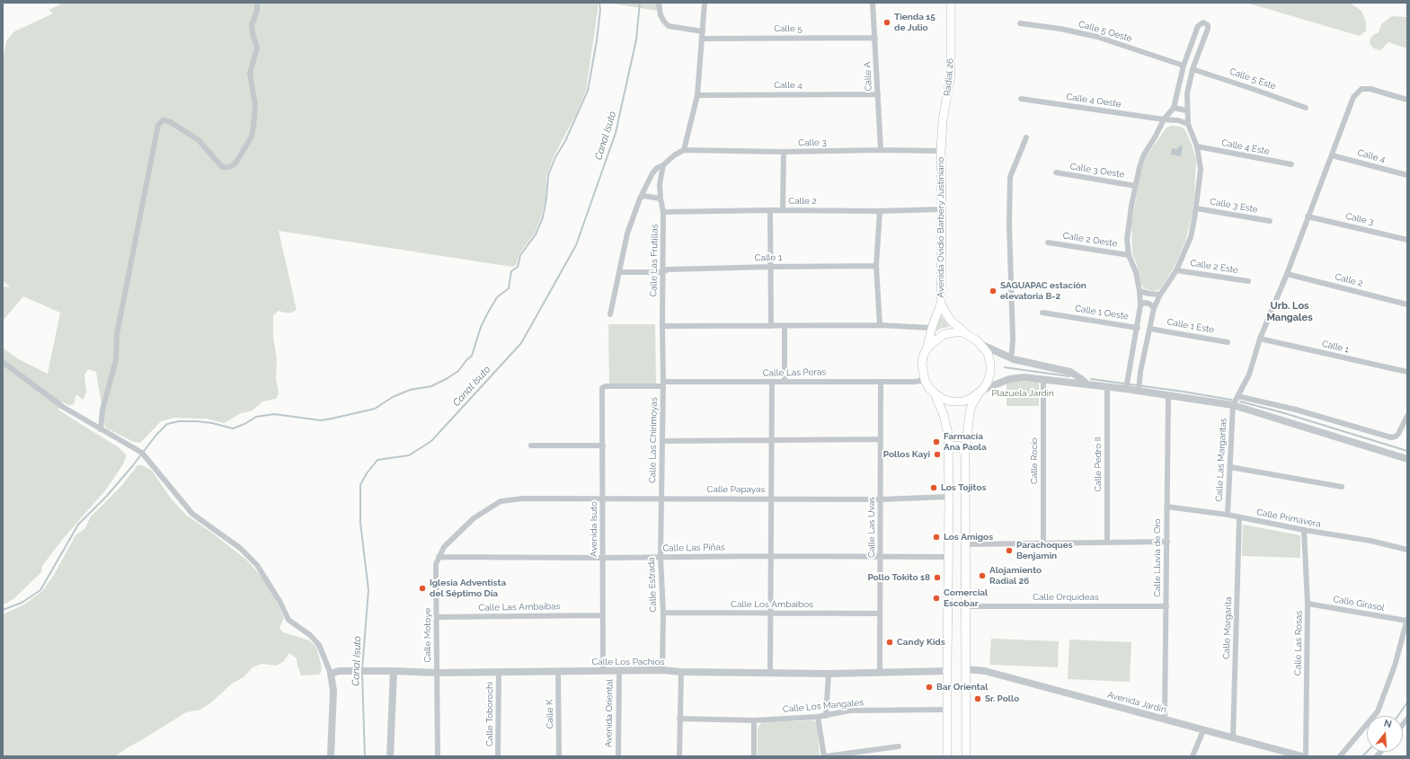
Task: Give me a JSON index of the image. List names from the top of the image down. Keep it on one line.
{"streets":{"main road":["Radial 26","Avenida Ovidio Barbery Justiniano"],"street":["Calle 5","Calle 5 Oeste","Calle A","Calle 5 Este","Calle 4","Calle 4 Oeste","Calle 3","Calle 4 Este","Calle 3 Oeste","Calle 2","Calle 3 Este","Calle 2 Oeste","Calle 1","Calle Las Frutillas","Calle 2 Este","Calle 1 Oeste","Calle 1 Este","Calle Las Peras","Calle Las Chirimoyas","Calle Las Margaritas","Calle Rocío","Calle Pedro II","Calle Papayas","Calle Primavera","Calle Las Uvas","Avenida Isuto","Calle Las Piñas","Calle Lluvia de Oro","Calle Estrada","Calle Orquídeas","Calle Girasol","Calle Los Ambaibos","Calle Las Ambaibas","Calle Margarita","Calle Motoye","Calle Las Rosas","Calle Los Pachíos","Avenida Jardín","Calle Los Mangales","Avenida Oriental","Calle Toborochi","Calle K"]},"crossings":[["Calle 5","Calle A"],["Calle A","Calle 4"],["Calle A","Calle 3"],["Radial 26","Calle 3"],["Radial 26","Avenida Ovidio Barbery Justiniano"],["Calle 3","Avenida Ovidio Barbery Justiniano"],["Calle 2","Avenida Ovidio Barbery Justiniano"],["Calle 2","Calle Las Frutillas"],["Avenida Ovidio Barbery Justiniano","Calle Las Peras"],["Calle 1","Calle Las Frutillas"],["Calle Las Frutillas","Calle Las Peras"],["Calle Las Frutillas","Calle Las Chirimoyas"],["Calle Las Peras","Calle Las Chirimoyas"],["Calle Las Peras","Calle Las Uvas"],["Calle Las Peras","Avenida Isuto"],["Calle Las Chirimoyas","Calle Papayas"],["Calle Las Chirimoyas","Calle Estrada"],["Calle Las Margaritas","Calle Primavera"],["Calle Papayas","Calle Las Uvas"],["Calle Papayas","Avenida Isuto"],["Calle Papayas","Calle Estrada"],["Calle Papayas","Calle Motoye"],["Calle Primavera","Calle Lluvia de Oro"],["Calle Primavera","Calle Margarita"],["Calle Primavera","Calle Las Rosas"],["Calle Las Uvas","Calle Las Piñas"],["Calle Las Uvas","Calle Los Ambaibos"],["Calle Las Uvas","Calle Los Pachíos"],["Avenida Isuto","Calle Las Piñas"],["Avenida Isuto","Calle Las Ambaibas"],["Avenida Isuto","Calle Los Pachíos"],["Calle Las Piñas","Calle Estrada"],["Calle Las Piñas","Calle Motoye"],["Calle Lluvia de Oro","Calle Orquídeas"],["Calle Lluvia de Oro","Avenida Jardín"],["Calle Estrada","Calle Los Ambaibos"],["Calle Estrada","Calle Los Pachíos"],["Calle Girasol","Calle Las Rosas"],["Calle Las Ambaibas","Calle Motoye"],["Calle Margarita","Avenida Jardín"],["Calle Motoye","Calle Los Pachíos"],["Calle Los Pachíos","Avenida Oriental"],["Calle Los Pachíos","Calle Toborochi"],["Calle Los Pachíos","Calle K"]],"districts":["Urb. Los Mangales"],"water":["Canal Isuto"],"parks":["Plazuela Jardin"],"places":["Tienda 15 de Julio","SAGUAPAC estación elevatoria B-2","Farmacía Ana Paola","Pollos Kayi","Los Tojitos","Los Amigos","Parachoques Benjamin","Alojamiento Radial 26","Pollo Tokito 18","Iglesia Adventista del Séptimo Día","Comercial Escobar","Candy Kids","Bar Oriental","Sr. Pollo"],"north":"top"}
